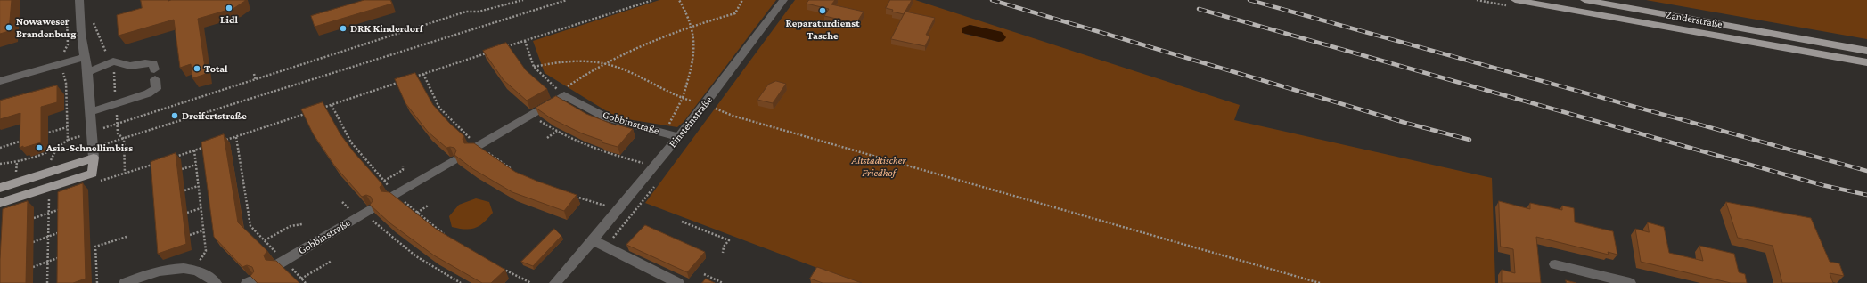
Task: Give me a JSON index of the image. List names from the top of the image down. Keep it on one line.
{"streets":{"main road":["Zanderstraße"],"street":["Einsteinstraße","Gobbinstraße"]},"crossings":[["Einsteinstraße","Gobbinstraße"]],"parks":["Altstädtischer Friedhof"],"places":["Lidl","Reparaturdienst Tasche","Nowaweser Brandenburg","DRK Kinderdorf","Total","Dreifertstraße","Asia-Schnellimbiss"]}
